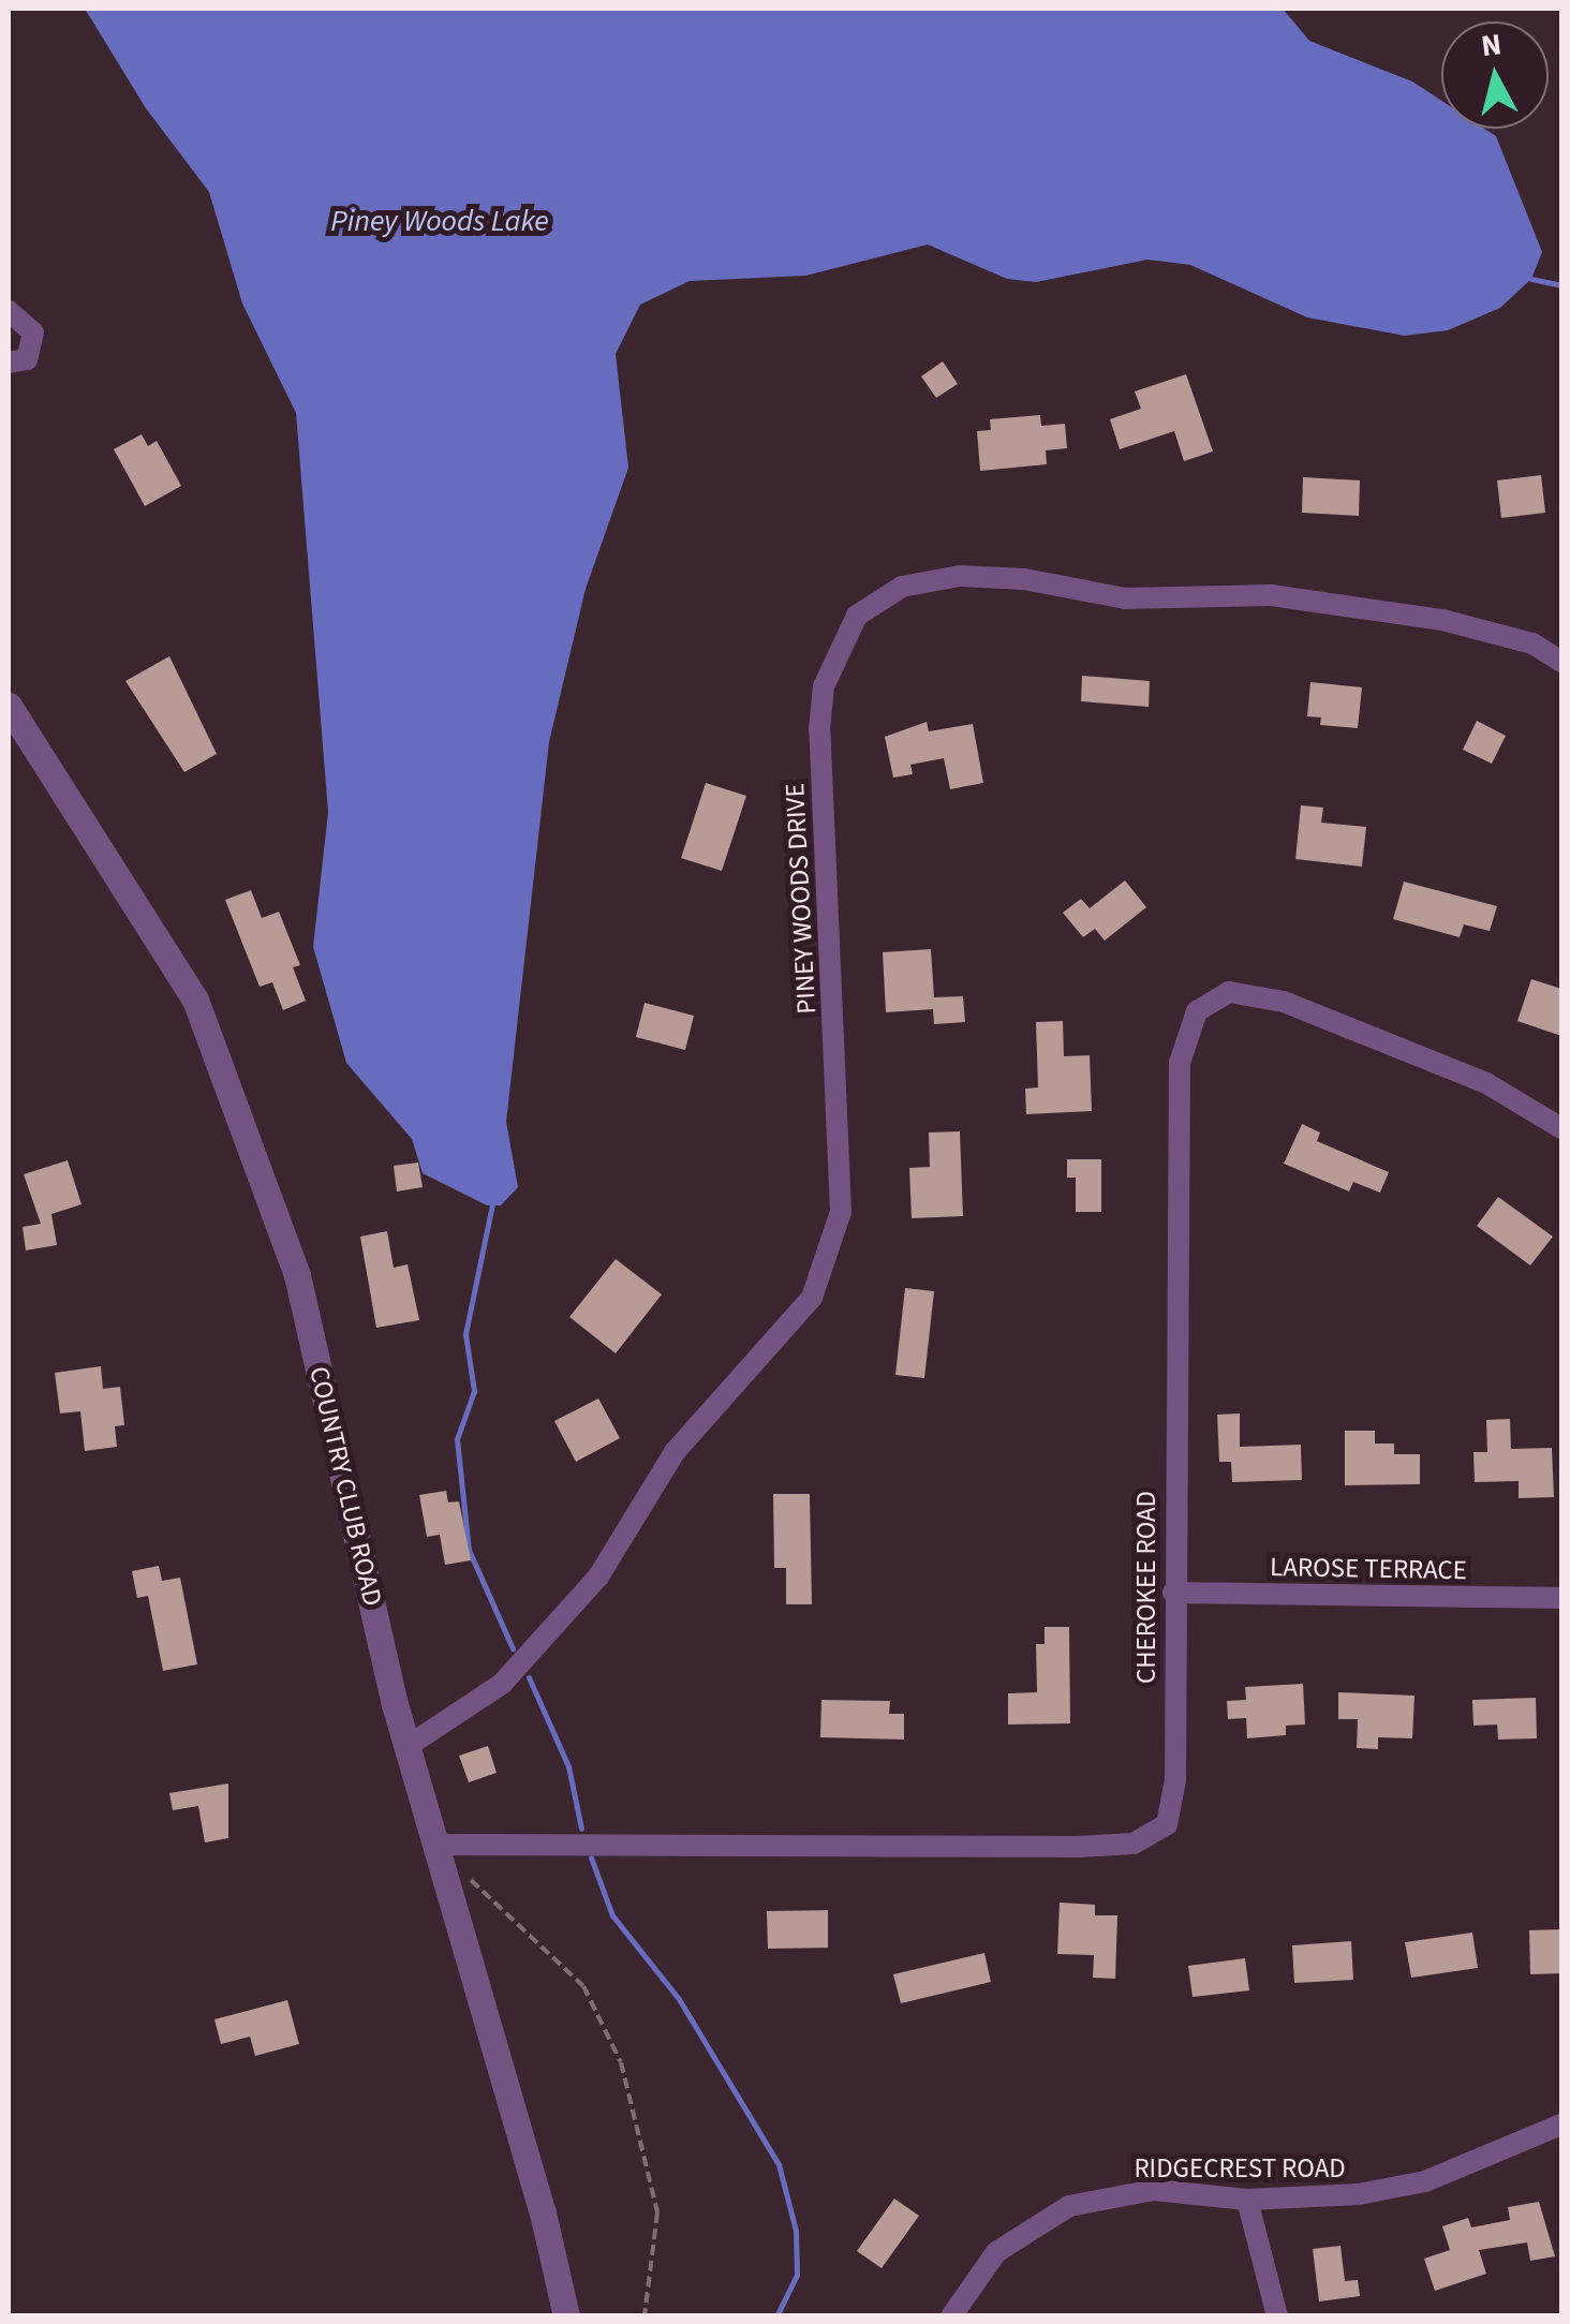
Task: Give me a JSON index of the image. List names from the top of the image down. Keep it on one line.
{"streets":{"street":["PINEY WOODS DRIVE","COUNTRY CLUB ROAD","LAROSE TERRACE","CHEROKEE ROAD","RIDGECREST ROAD"]},"crossings":[["PINEY WOODS DRIVE","COUNTRY CLUB ROAD"],["COUNTRY CLUB ROAD","CHEROKEE ROAD"],["LAROSE TERRACE","CHEROKEE ROAD"]],"water":["Piney Woods Lake"],"north":"top"}
